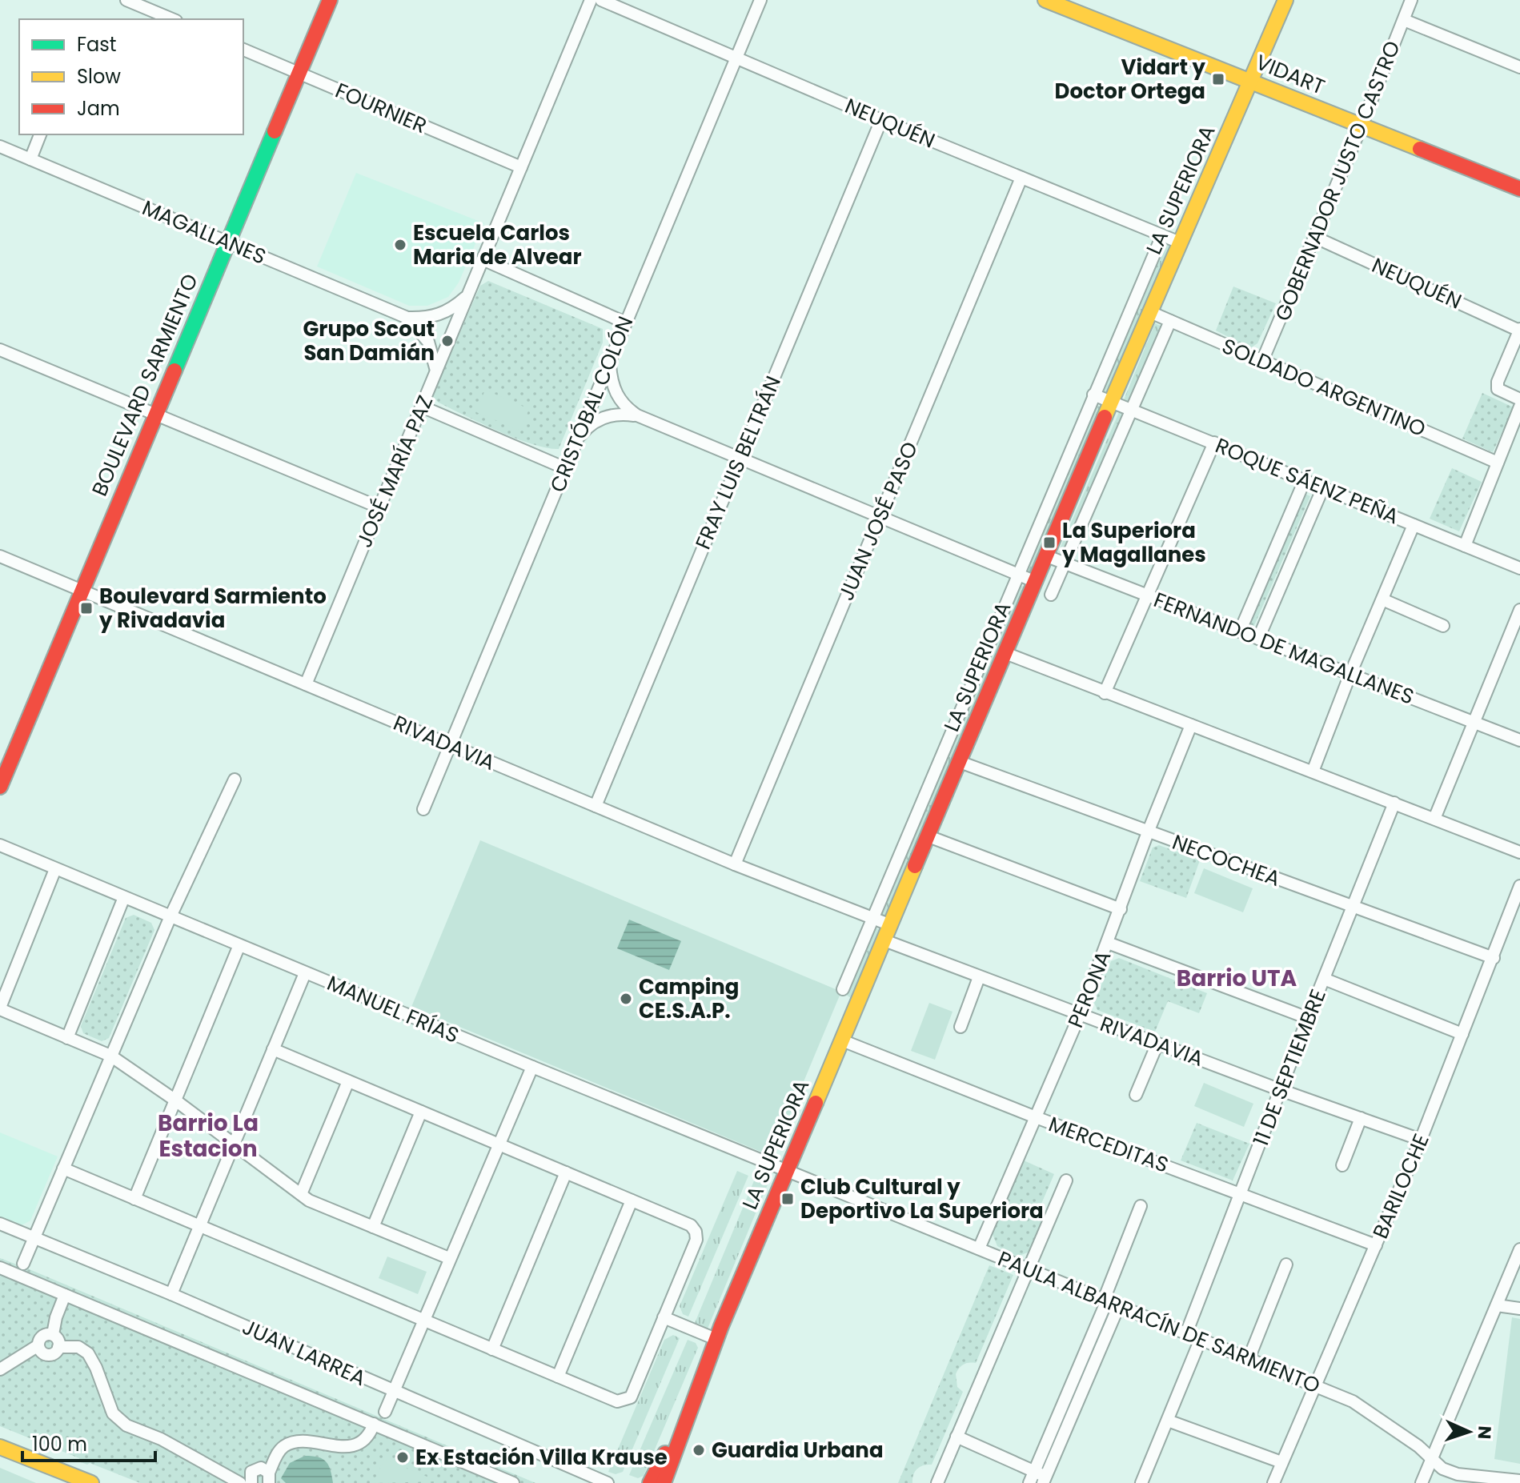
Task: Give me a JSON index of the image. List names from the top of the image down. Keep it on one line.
{"streets":{"main road":["VIDART","LA SUPERIORA","BOULEVARD SARMIENTO"],"street":["FOURNIER","NEUQUÉN","GOBERNADOR JUSTO CASTRO","MAGALLANES","SOLDADO ARGENTINO","CRISTÓBAL COLÓN","FRAY LUIS BELTRÁN","JOSÉ MARÍA PAZ","ROQUE SÁENZ PEÑA","JUAN JOSÉ PASO","FERNANDO DE MAGALLANES","RIVADAVIA","NECOCHEA","PERONA","MANUEL FRÍAS","11 DE SEPTIEMBRE","MERCEDITAS","BARILOCHE","PAULA ALBARRACÍN DE SARMIENTO","JUAN LARREA"]},"crossings":[["VIDART","GOBERNADOR JUSTO CASTRO"],["VIDART","LA SUPERIORA"],["FOURNIER","BOULEVARD SARMIENTO"],["FOURNIER","JOSÉ MARÍA PAZ"],["NEUQUÉN","GOBERNADOR JUSTO CASTRO"],["NEUQUÉN","LA SUPERIORA"],["NEUQUÉN","CRISTÓBAL COLÓN"],["NEUQUÉN","FRAY LUIS BELTRÁN"],["NEUQUÉN","JUAN JOSÉ PASO"],["GOBERNADOR JUSTO CASTRO","SOLDADO ARGENTINO"],["LA SUPERIORA","SOLDADO ARGENTINO"],["LA SUPERIORA","ROQUE SÁENZ PEÑA"],["LA SUPERIORA","FERNANDO DE MAGALLANES"],["LA SUPERIORA","RIVADAVIA"],["LA SUPERIORA","NECOCHEA"],["LA SUPERIORA","MANUEL FRÍAS"],["LA SUPERIORA","MERCEDITAS"],["LA SUPERIORA","PAULA ALBARRACÍN DE SARMIENTO"],["MAGALLANES","BOULEVARD SARMIENTO"],["BOULEVARD SARMIENTO","RIVADAVIA"],["CRISTÓBAL COLÓN","RIVADAVIA"],["FRAY LUIS BELTRÁN","RIVADAVIA"],["JOSÉ MARÍA PAZ","RIVADAVIA"],["JUAN JOSÉ PASO","RIVADAVIA"],["RIVADAVIA","PERONA"],["RIVADAVIA","11 DE SEPTIEMBRE"],["RIVADAVIA","BARILOCHE"],["NECOCHEA","PERONA"],["NECOCHEA","11 DE SEPTIEMBRE"],["NECOCHEA","BARILOCHE"],["PERONA","MERCEDITAS"],["PERONA","PAULA ALBARRACÍN DE SARMIENTO"],["MANUEL FRÍAS","PAULA ALBARRACÍN DE SARMIENTO"],["11 DE SEPTIEMBRE","MERCEDITAS"],["11 DE SEPTIEMBRE","PAULA ALBARRACÍN DE SARMIENTO"],["MERCEDITAS","BARILOCHE"],["BARILOCHE","PAULA ALBARRACÍN DE SARMIENTO"]],"districts":["Barrio UTA","Barrio La Estacion"],"places":{"transit":["Vidart y Doctor Ortega","La Superiora y Magallanes","Boulevard Sarmiento y Rivadavia","Club Cultural y Deportivo La Superiora"],"other":["Escuela Carlos Maria de Alvear","Grupo Scout San Damián","Camping CE.S.A.P.","Guardia Urbana","Ex Estación Villa Krause"]},"legend":["Fast","Slow","Jam"],"scale_bar":"100 m","north":"right"}
